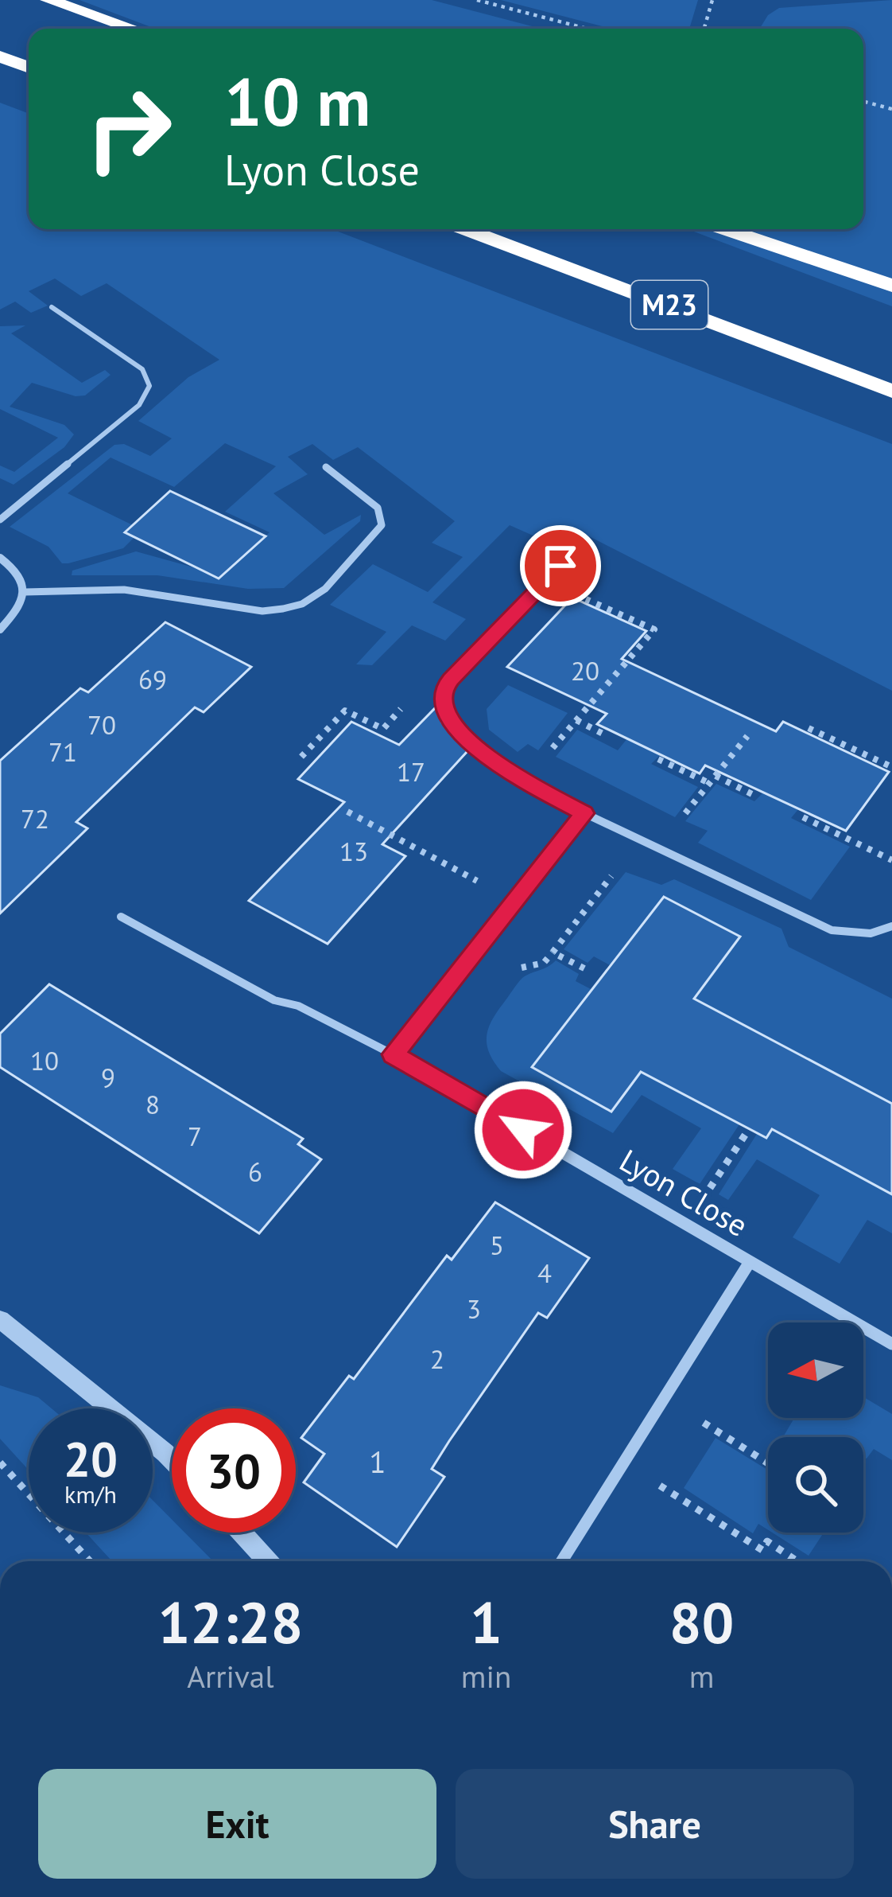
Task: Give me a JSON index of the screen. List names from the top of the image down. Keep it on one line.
{"streets":{"highway":["M23"],"street":["Lyon Close"]},"house_numbers":["20","69","70","71","17","72","13","10","9","8","7","6","5","4","3","2","1"],"north":"left","page":{"turn":["10 m","Lyon Close"],"speed":"20 km/h","limit":"30","eta":["12:28","Arrival","1","min","80","m"],"buttons":["Exit","Share"]}}
